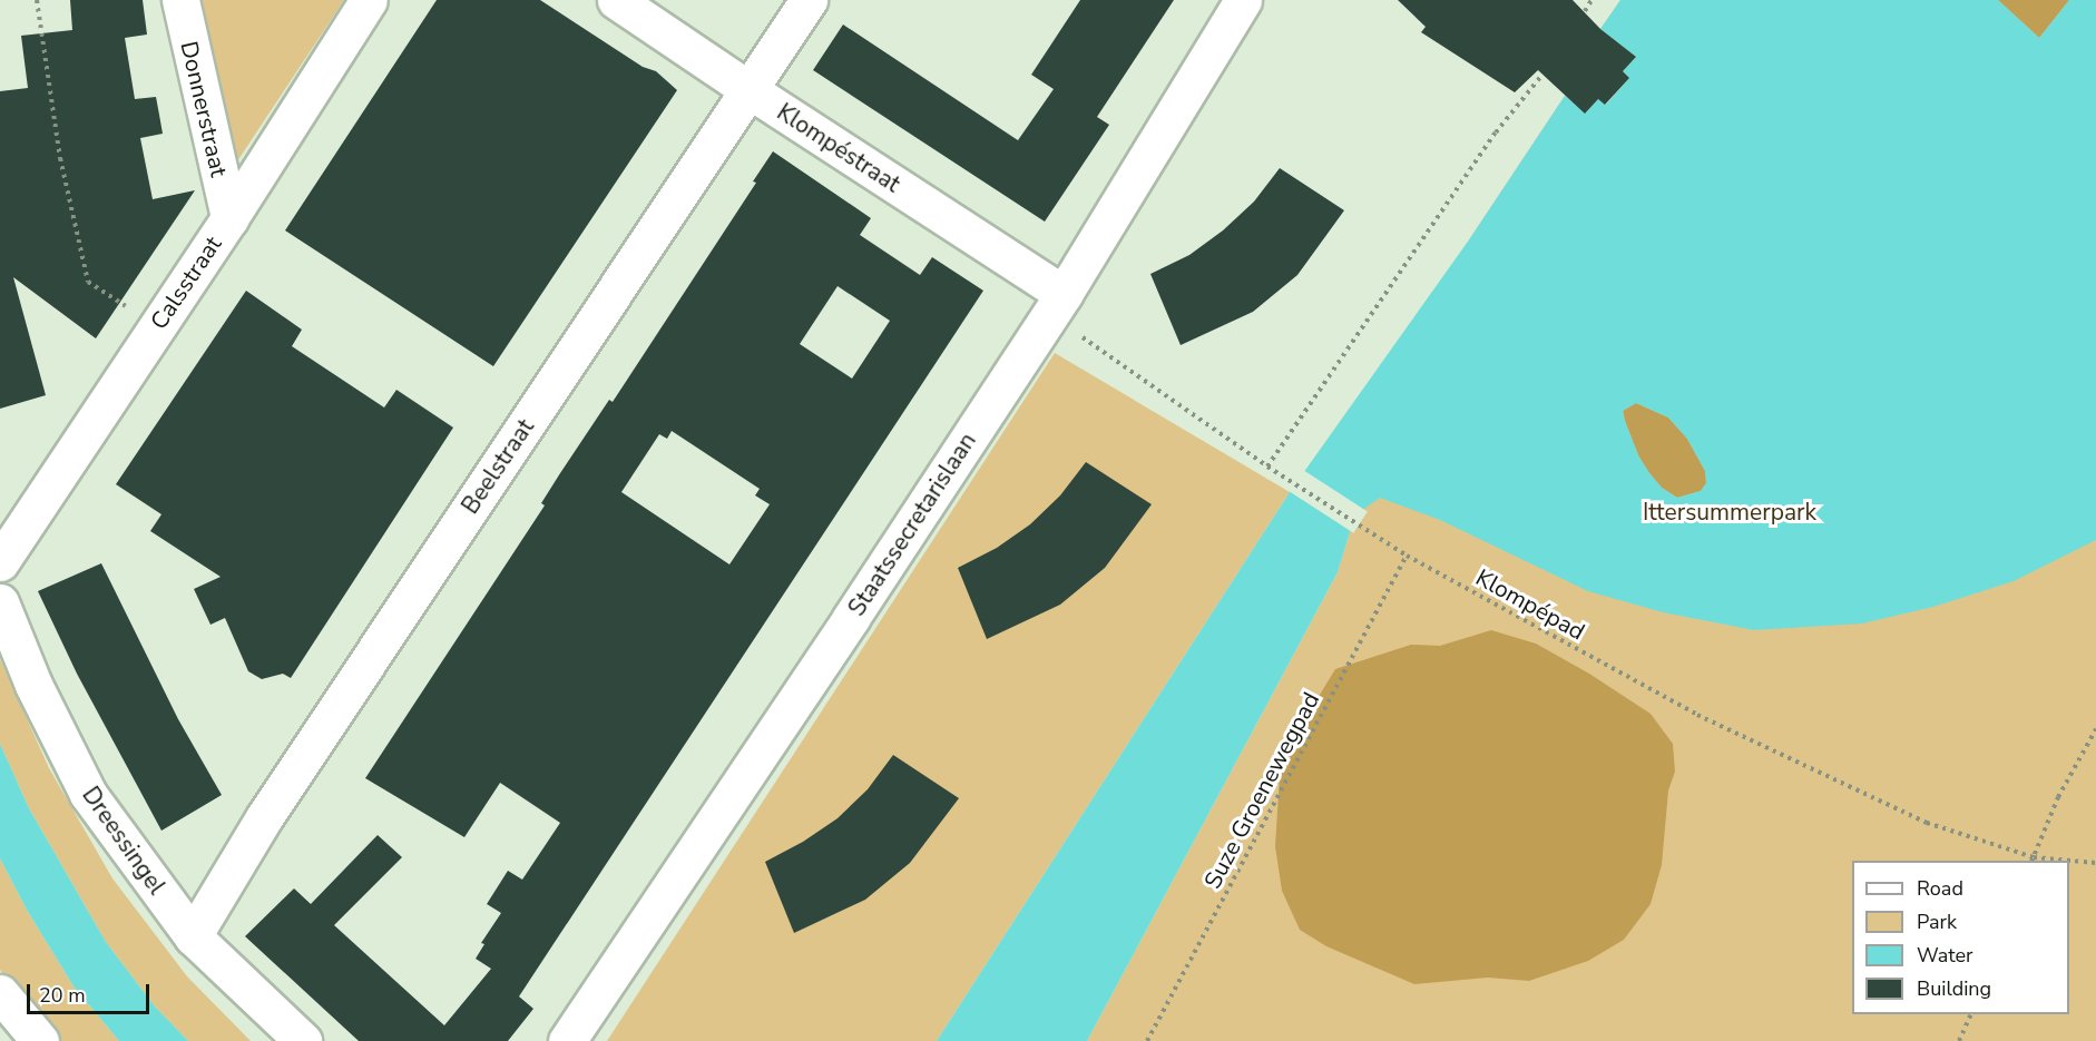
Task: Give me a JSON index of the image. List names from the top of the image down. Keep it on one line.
{"streets":{"street":["Donnerstraat","Klompéstraat","Calsstraat","Beelstraat","Staatssecretarislaan","Dreessingel"],"path":["Klompépad","Suze Groenewegpad"]},"crossings":[["Donnerstraat","Calsstraat"],["Klompéstraat","Beelstraat"],["Klompéstraat","Staatssecretarislaan"],["Klompéstraat","Klompépad"],["Beelstraat","Dreessingel"],["Staatssecretarislaan","Klompépad"],["Klompépad","Suze Groenewegpad"]],"parks":["Ittersummerpark"],"legend":["Road","Park","Water","Building"],"scale_bar":"20 m"}
